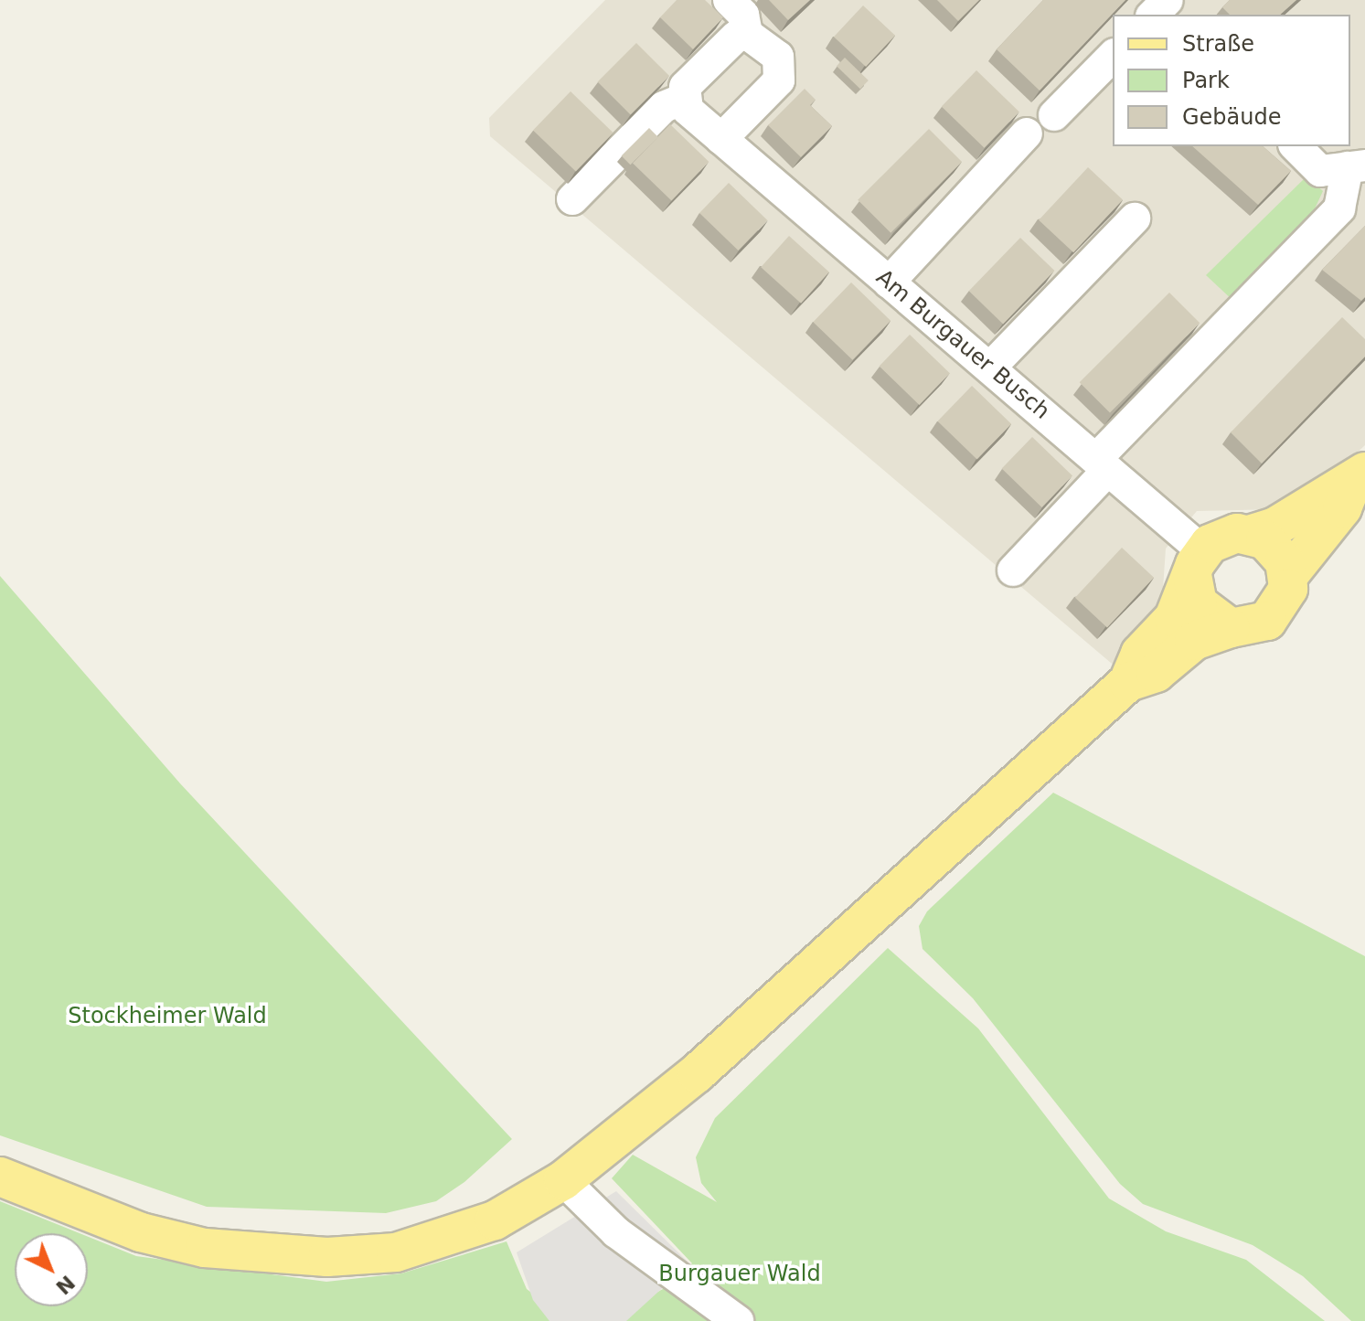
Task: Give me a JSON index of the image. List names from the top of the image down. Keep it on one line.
{"streets":{"street":["Am Burgauer Busch"]},"parks":["Stockheimer Wald","Burgauer Wald"],"legend":["Straße","Park","Gebäude"],"north":"bottom right"}
